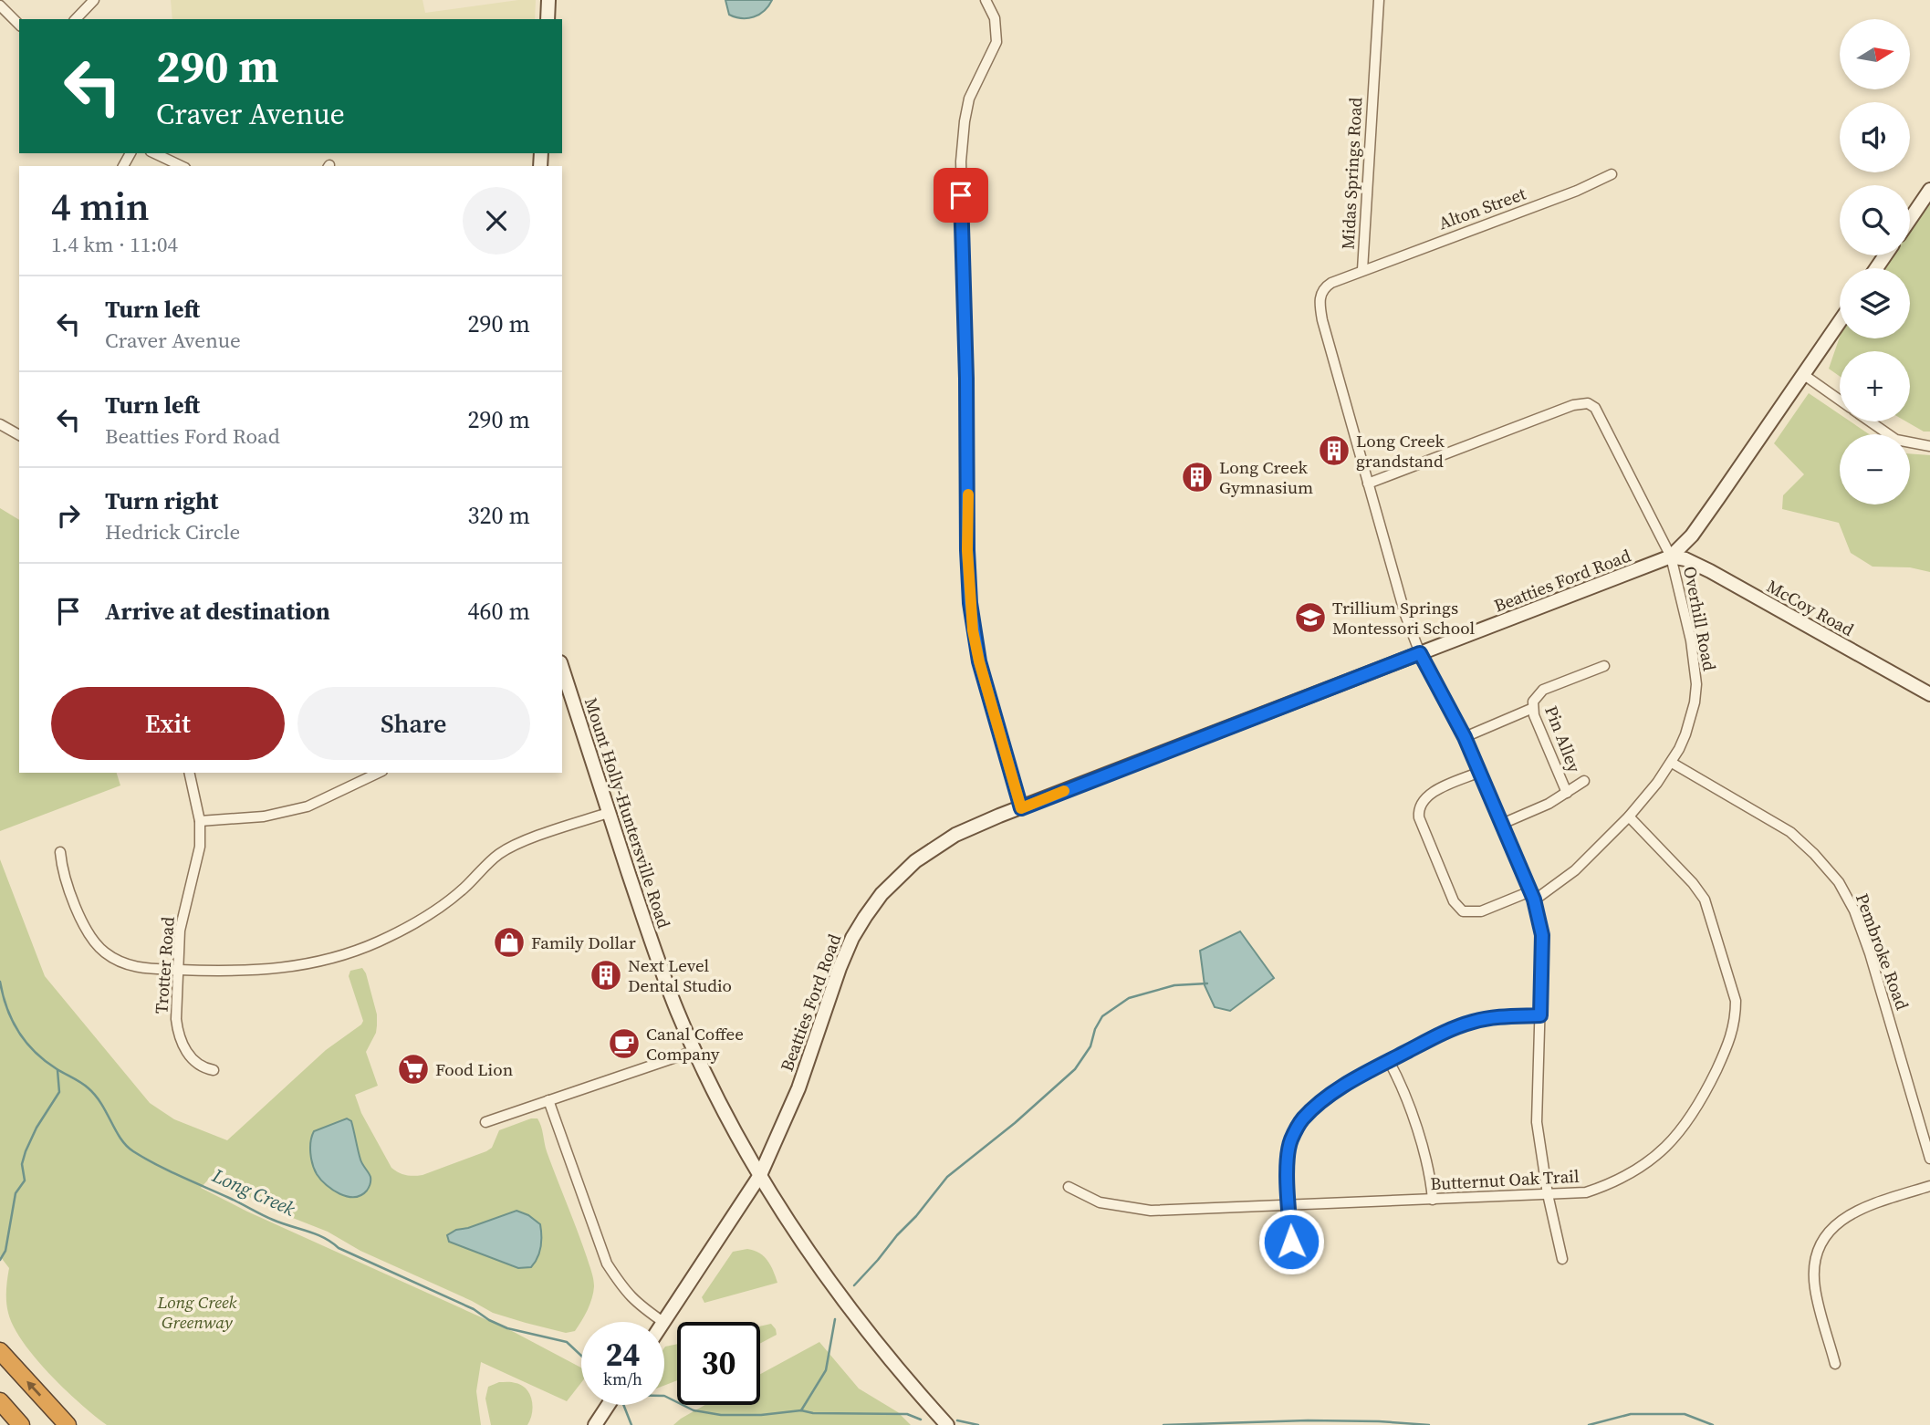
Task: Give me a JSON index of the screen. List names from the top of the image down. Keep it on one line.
{"streets":{"main road":["Beatties Ford Road","McCoy Road","Mount Holly-Huntersville Road"],"street":["Midas Springs Road","Alton Street","Overhill Road","Pin Alley","Pembroke Road","Trotter Road","Butternut Oak Trail"]},"crossings":[["Midas Springs Road","Alton Street"],["Midas Springs Road","Beatties Ford Road"],["Midas Springs Road","Overhill Road"],["Midas Springs Road","Butternut Oak Trail"],["Beatties Ford Road","McCoy Road"],["Beatties Ford Road","Overhill Road"],["Beatties Ford Road","Mount Holly-Huntersville Road"],["McCoy Road","Overhill Road"],["Overhill Road","Pembroke Road"],["Overhill Road","Butternut Oak Trail"]],"water":["Long Creek"],"parks":["Long Creek Greenway"],"places":{"building":["Long Creek grandstand","Long Creek Gymnasium","Next Level Dental Studio"],"school or university":["Trillium Springs Montessori School"],"shop":["Family Dollar"],"cafe":["Canal Coffee Company"],"supermarket":["Food Lion"]},"north":"right","page":{"map_buttons":["+","−"],"turn":["290 m","Craver Avenue"],"heading":["4 min","1.4 km · 11:04"],"list":[{"name":"Turn left","note":"Craver Avenue","value":"290 m"},{"name":"Turn left","note":"Beatties Ford Road","value":"290 m"},{"name":"Turn right","note":"Hedrick Circle","value":"320 m"},{"name":"Arrive at destination","value":"460 m"}],"buttons":["Exit","Share"],"speed":"24 km/h","limit":"30"}}
